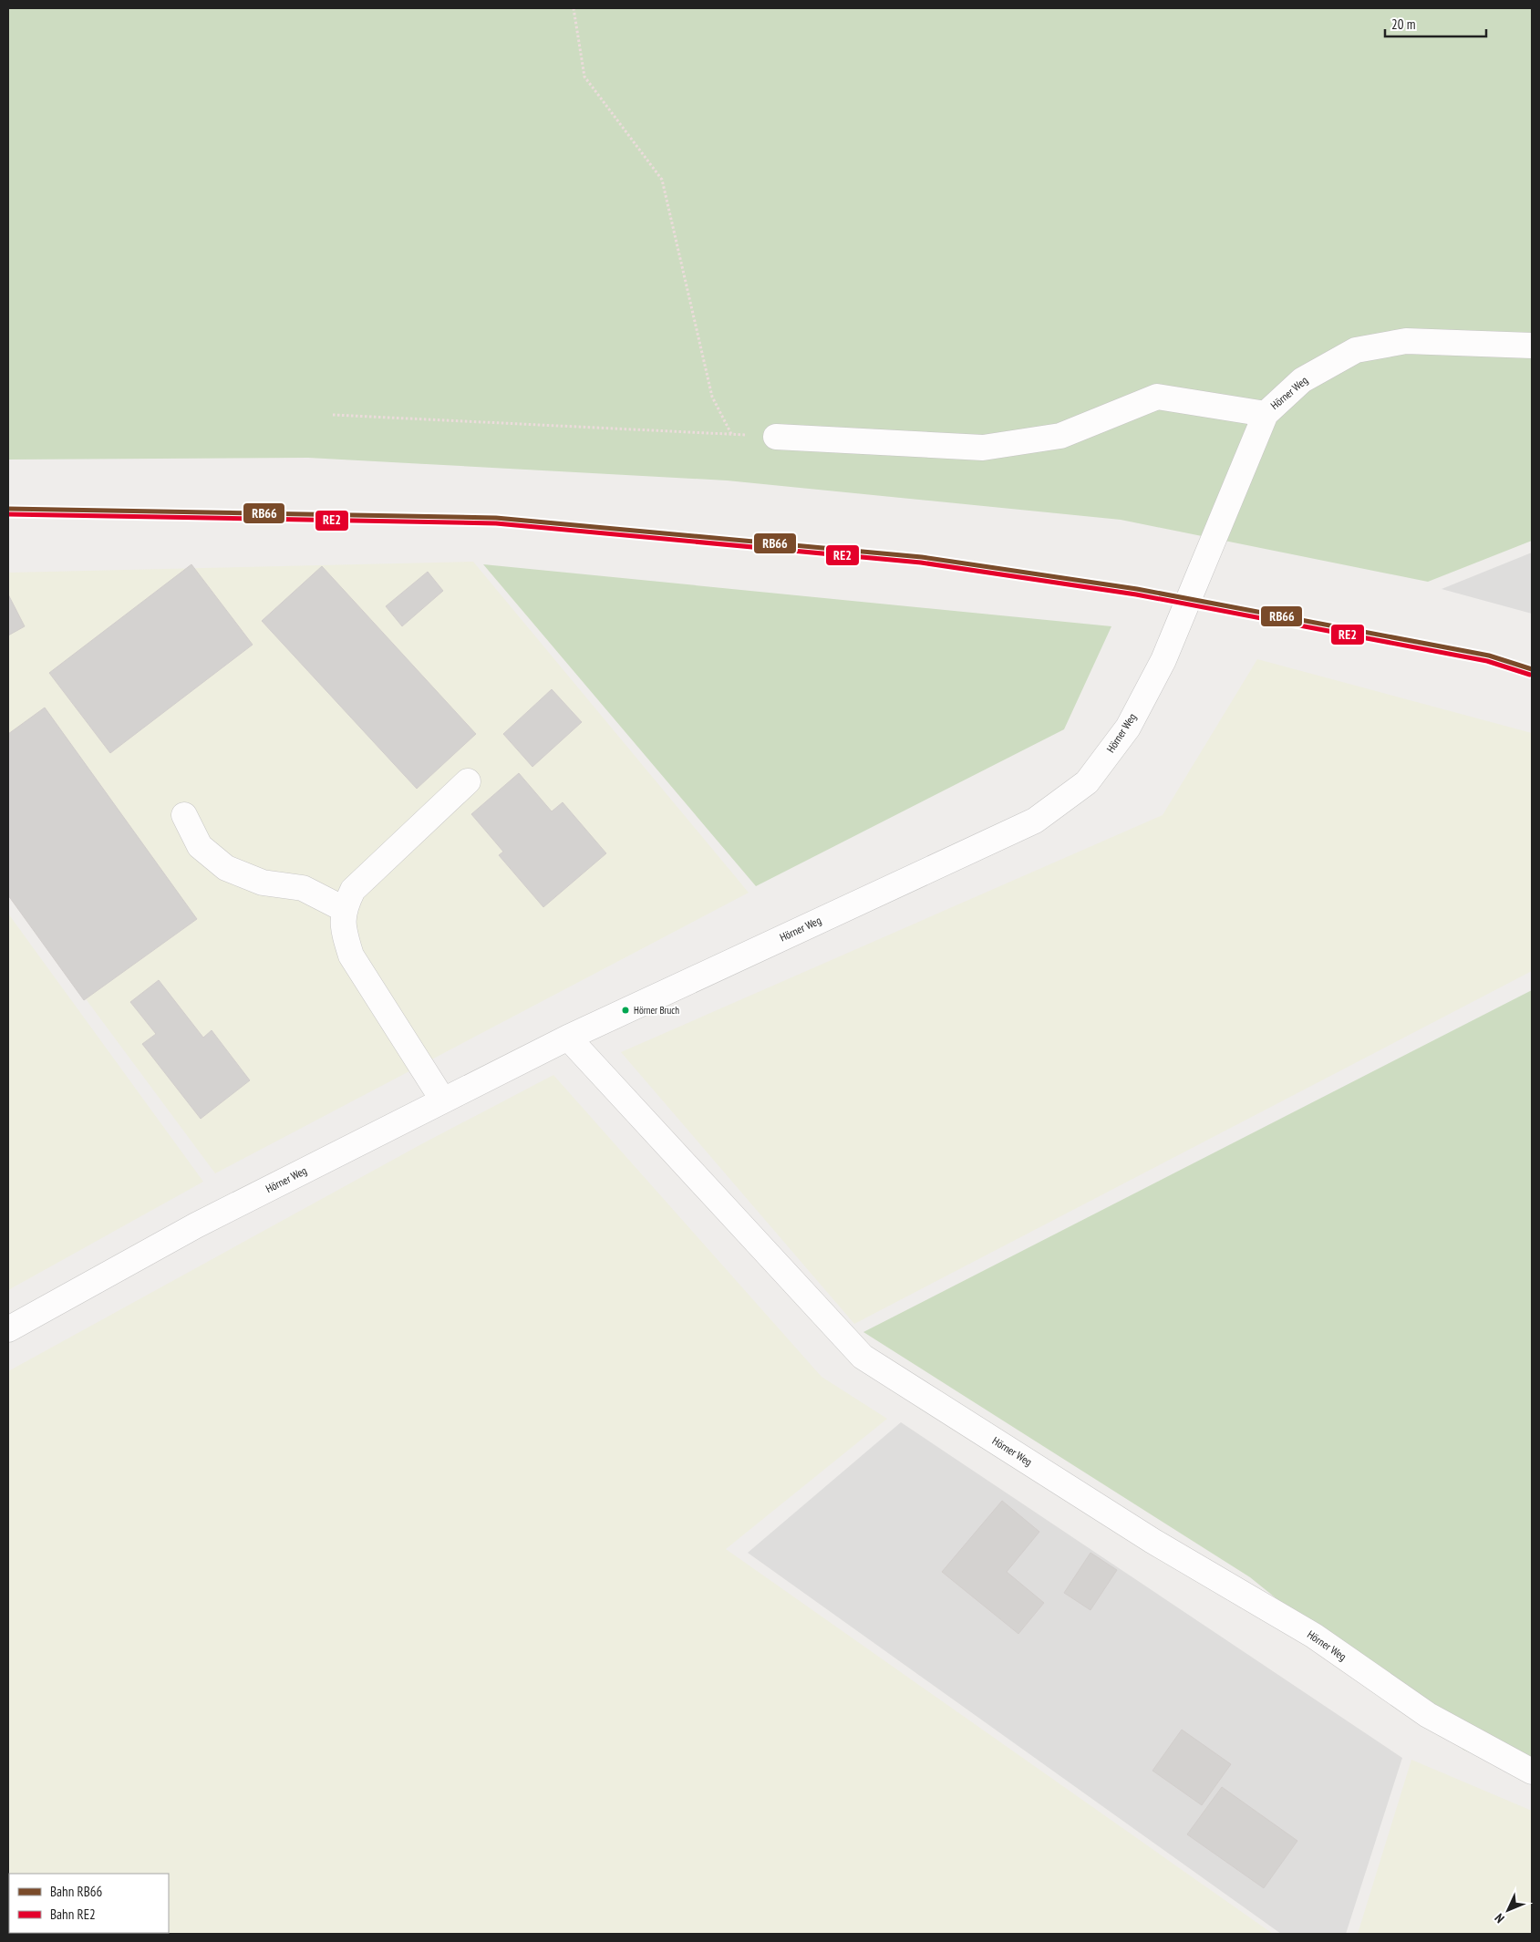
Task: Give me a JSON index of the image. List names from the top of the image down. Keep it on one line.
{"streets":{"street":["Hörner Weg"]},"places":["Hörner Bruch"],"lines":["rail line RB66","rail line RE2"],"legend":["Bahn RB66","Bahn RE2"],"scale_bar":"20 m","north":"bottom left"}
